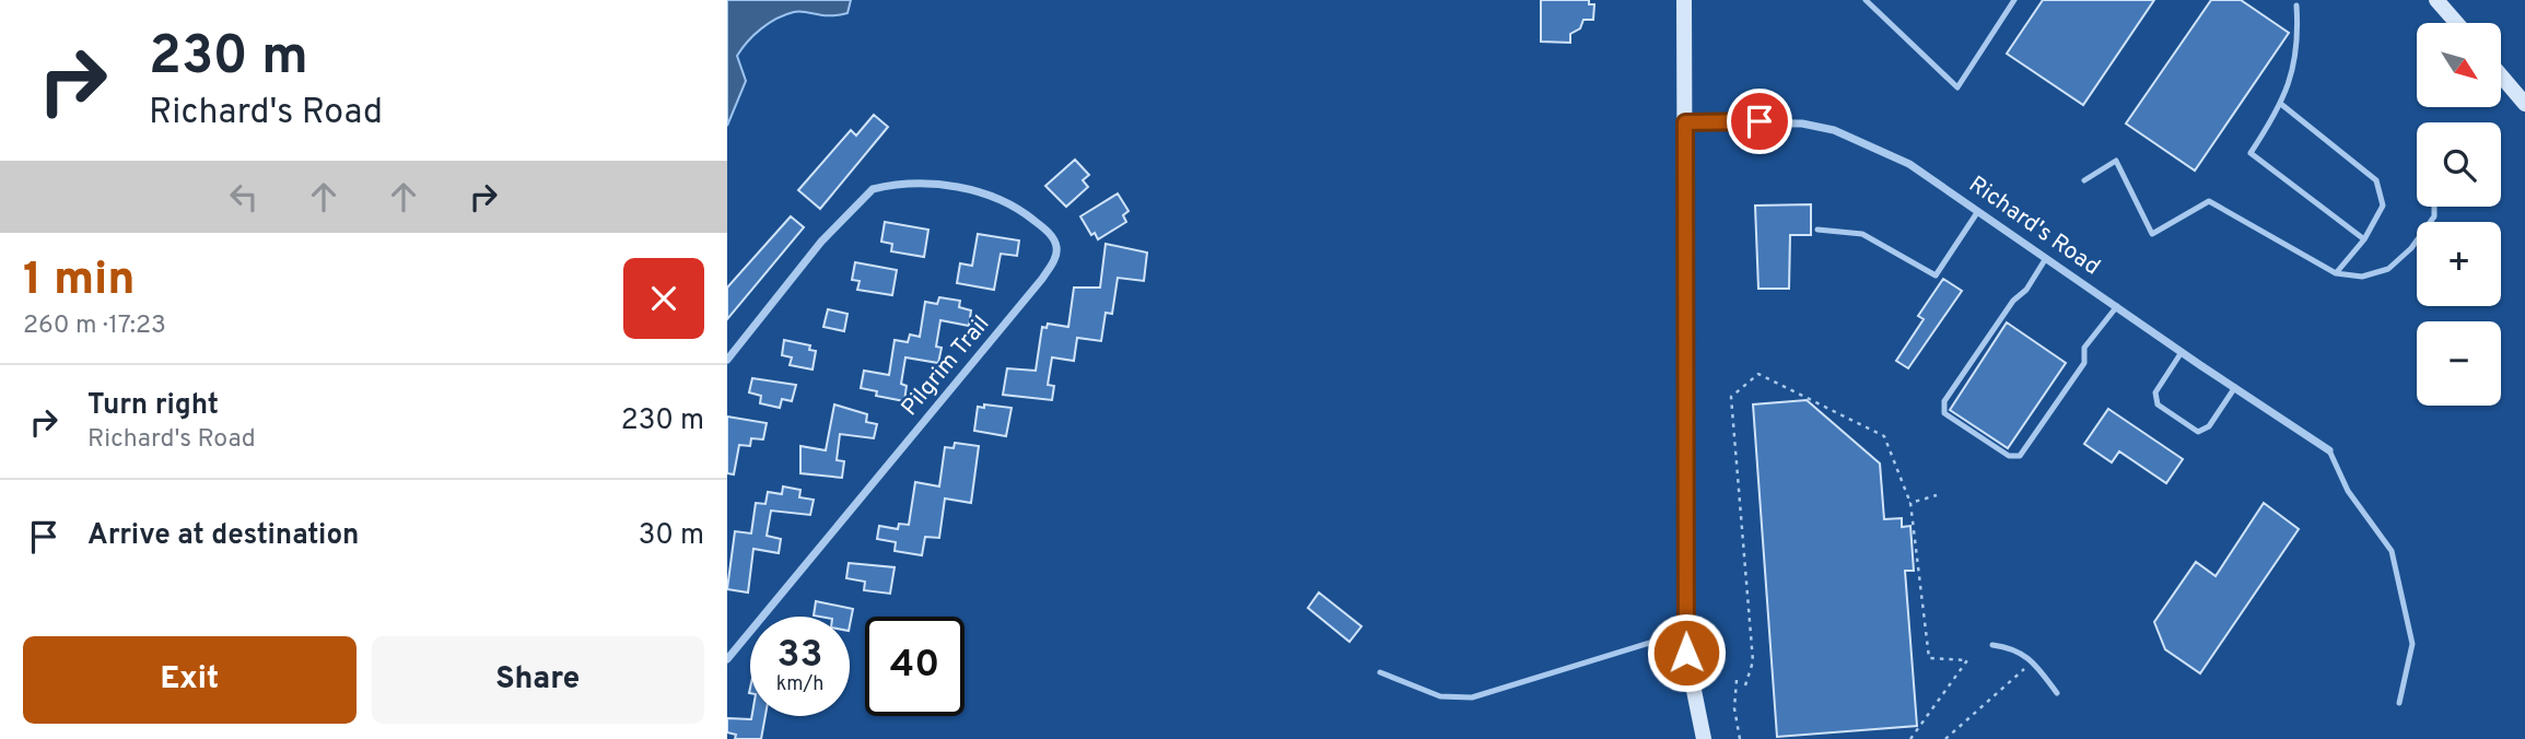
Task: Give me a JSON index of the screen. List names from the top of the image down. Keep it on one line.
{"streets":{"street":["Richard's Road","Pilgrim Trail"]},"north":"bottom right","page":{"turn":["230 m","Richard's Road"],"map_buttons":["+","−"],"heading":["1 min","260 m · 17:23"],"list":[{"name":"Turn right","note":"Richard's Road","value":"230 m"},{"name":"Arrive at destination","value":"30 m"}],"speed":"33 km/h","limit":"40","buttons":["Exit","Share"]}}
